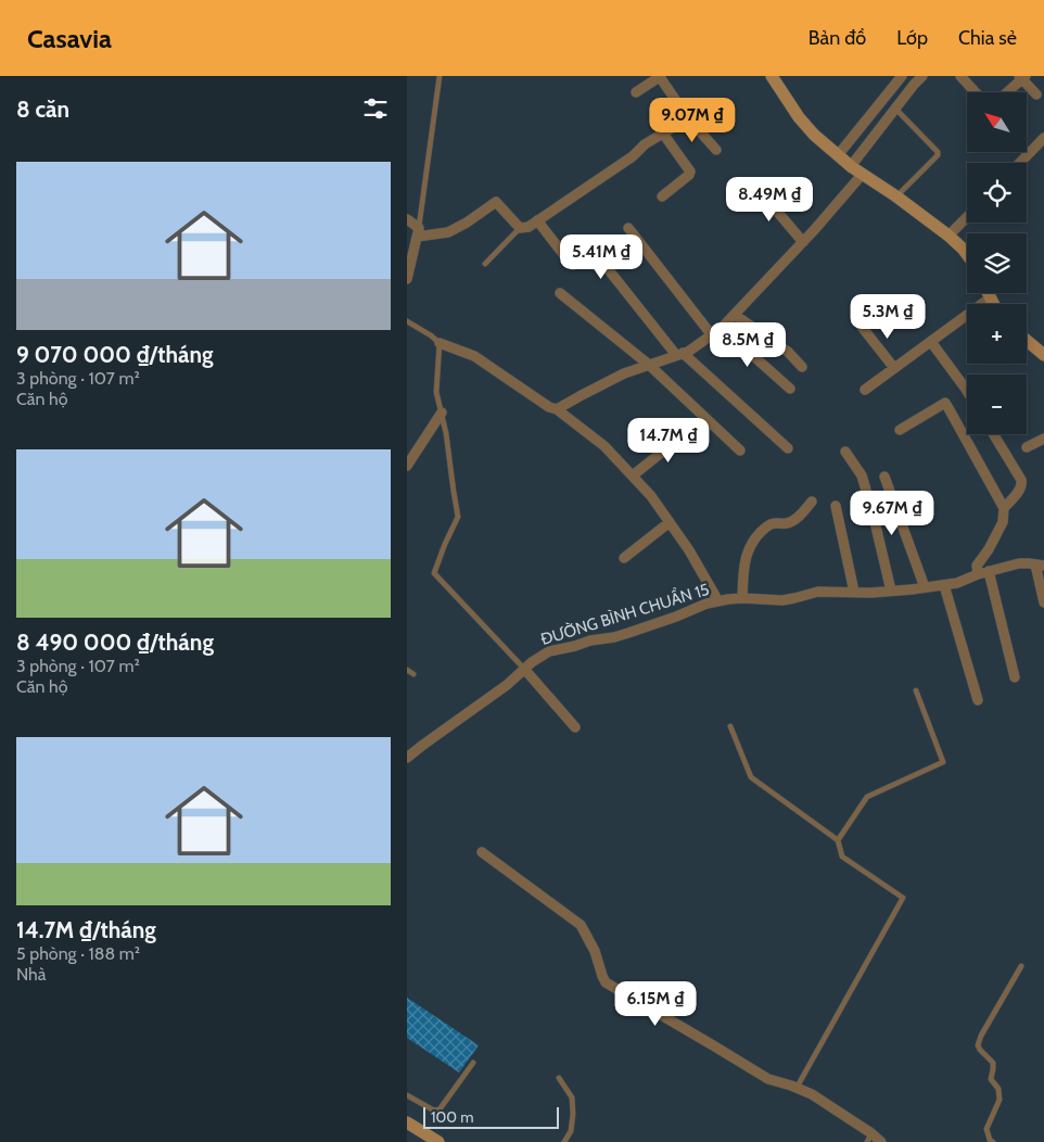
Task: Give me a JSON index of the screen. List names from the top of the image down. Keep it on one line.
{"streets":{"street":["ĐƯỜNG BÌNH CHUẨN 15"]},"scale_bar":"100 m","north":"top left","page":{"header":"Casavia","nav":["Bản đồ","Lớp","Chia sẻ"],"heading":"8 căn","map_buttons":["+","−"],"price":["9.07M ₫","8.49M ₫","5.41M ₫","5.3M ₫","8.5M ₫","14.7M ₫","9.67M ₫","6.15M ₫"],"list":[{"name":"9 070 000 ₫/tháng","note":"3 phòng · 107 m² · Căn hộ"},{"name":"8 490 000 ₫/tháng","note":"3 phòng · 107 m² · Căn hộ"},{"name":"14.7M ₫/tháng","note":"5 phòng · 188 m² · Nhà"}],"scale":"100 m"}}
